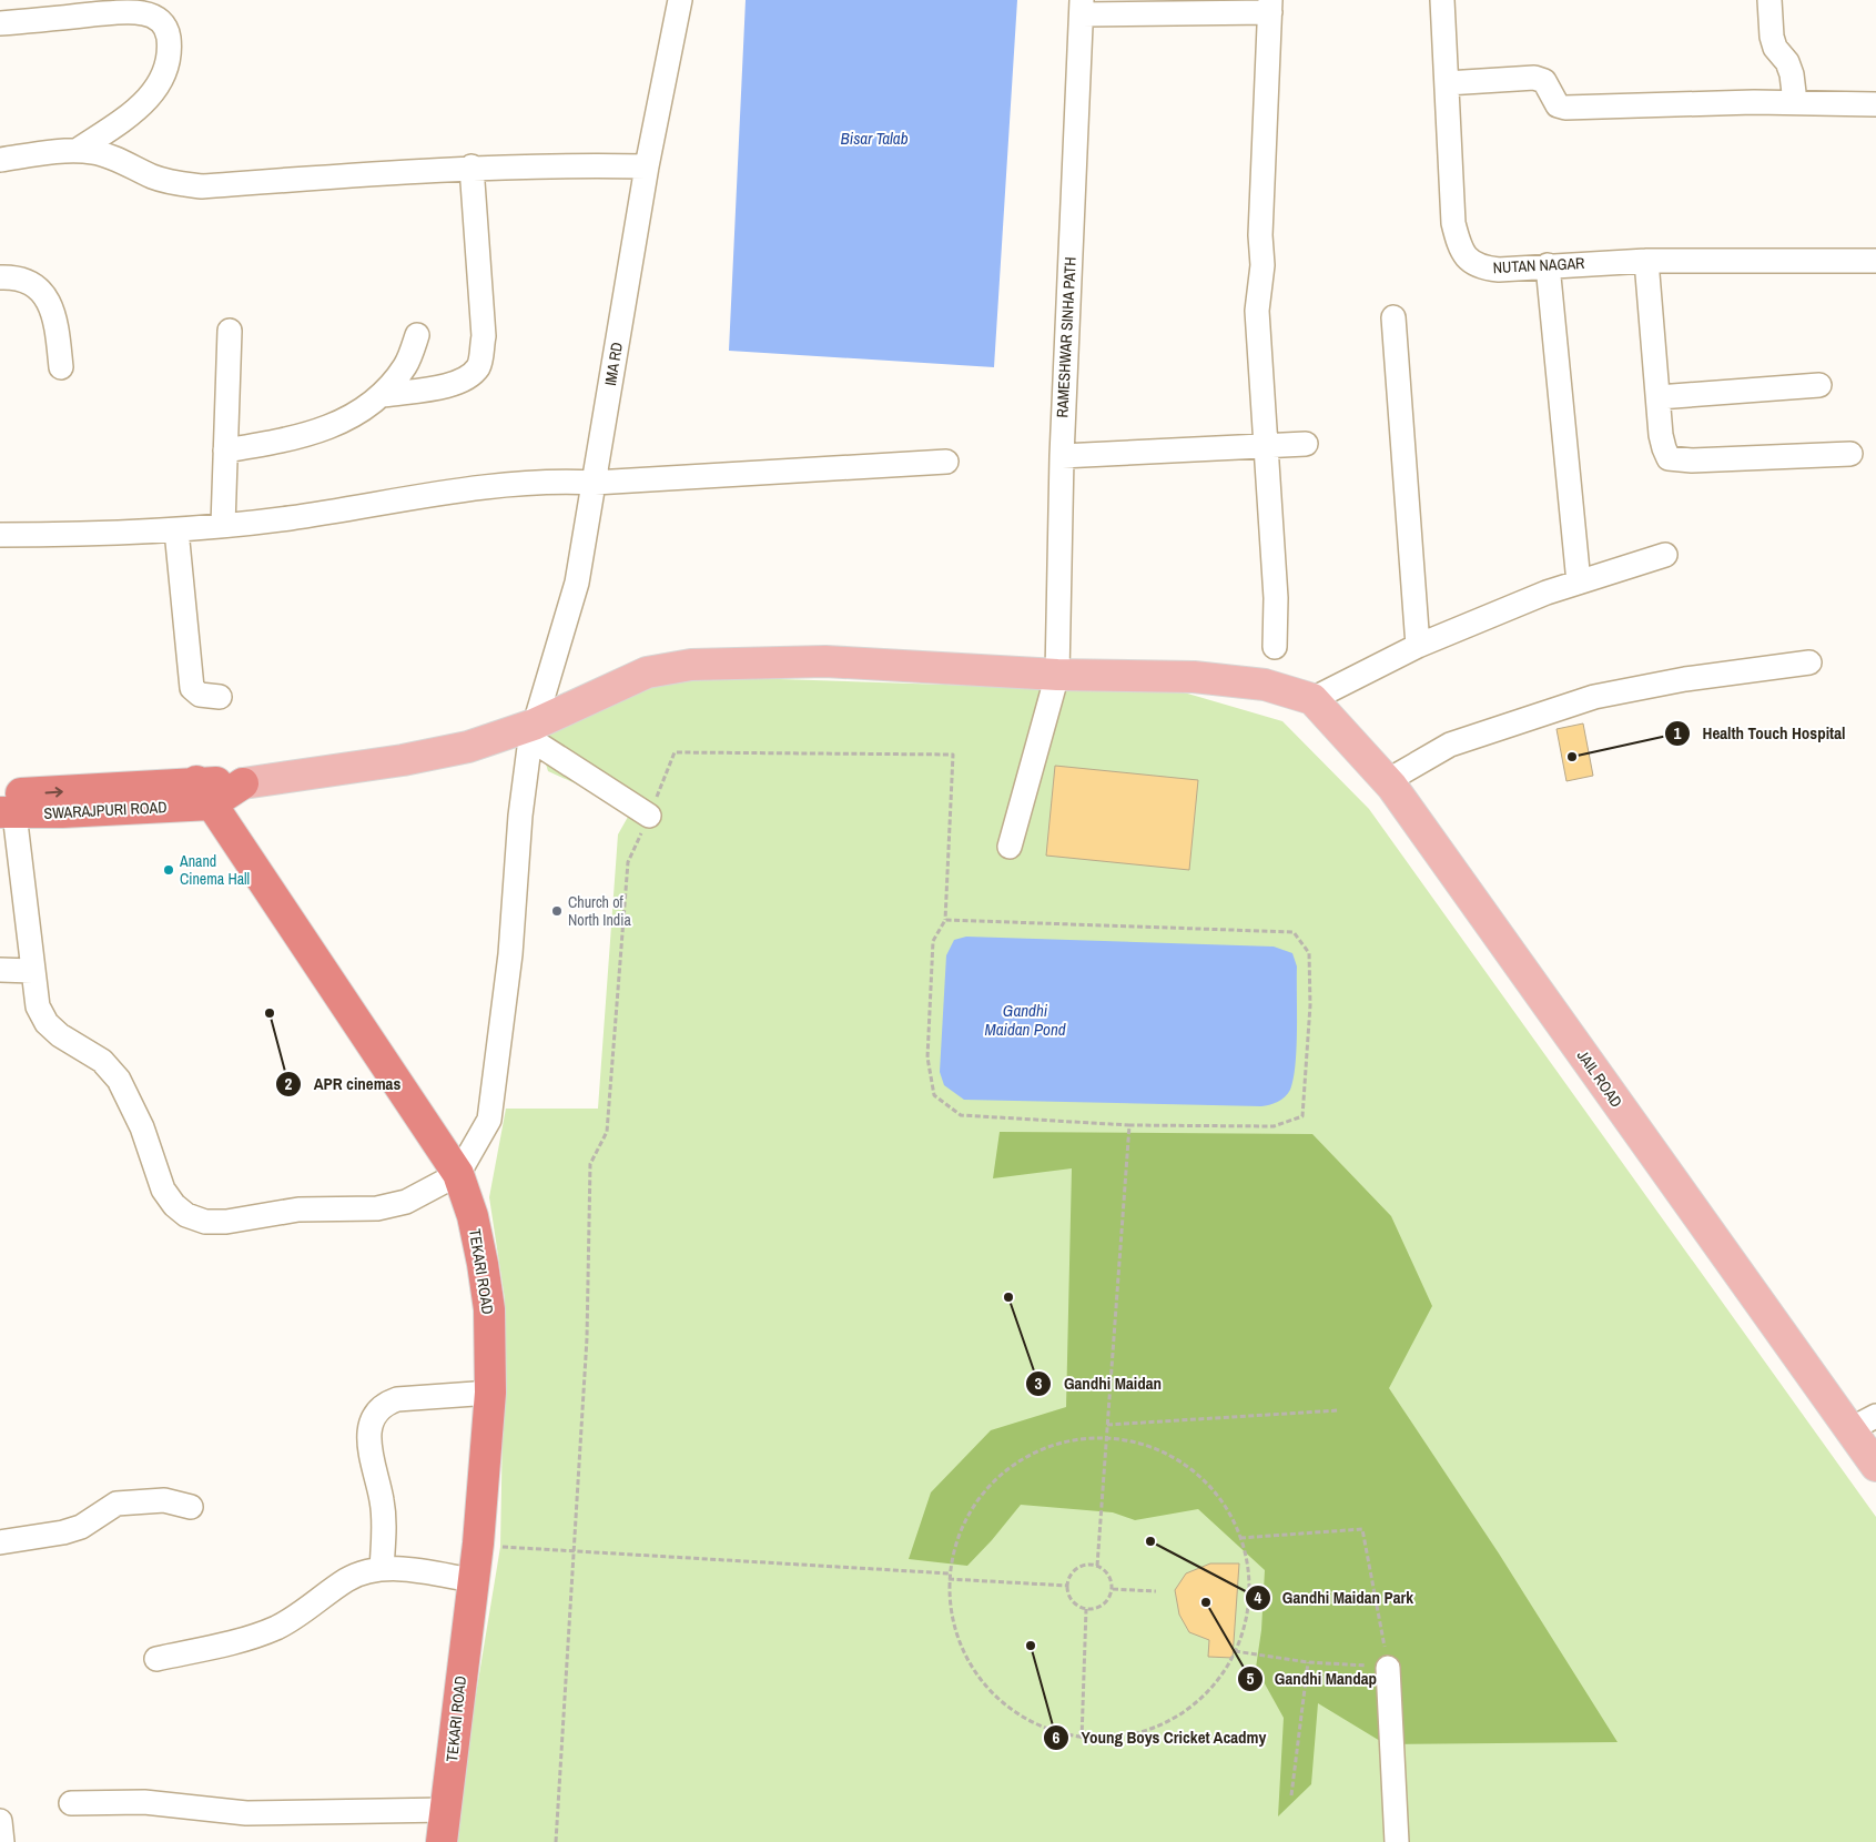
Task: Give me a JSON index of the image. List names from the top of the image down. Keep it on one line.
{"streets":{"highway":["SWARAJPURI ROAD","TEKARI ROAD"],"main road":["JAIL ROAD"],"street":["NUTAN NAGAR","RAMESHWAR SINHA PATH","IMA RD"]},"crossings":[["IMA RD","TEKARI ROAD"],["SWARAJPURI ROAD","TEKARI ROAD"]],"water":["Bisar Talab","Gandhi Maidan Pond"],"places":["Health Touch Hospital","Anand Cinema Hall","Church of North India","APR cinemas","Gandhi Maidan","Gandhi Maidan Park","Gandhi Mandap","Young Boys Cricket Acadmy"]}
